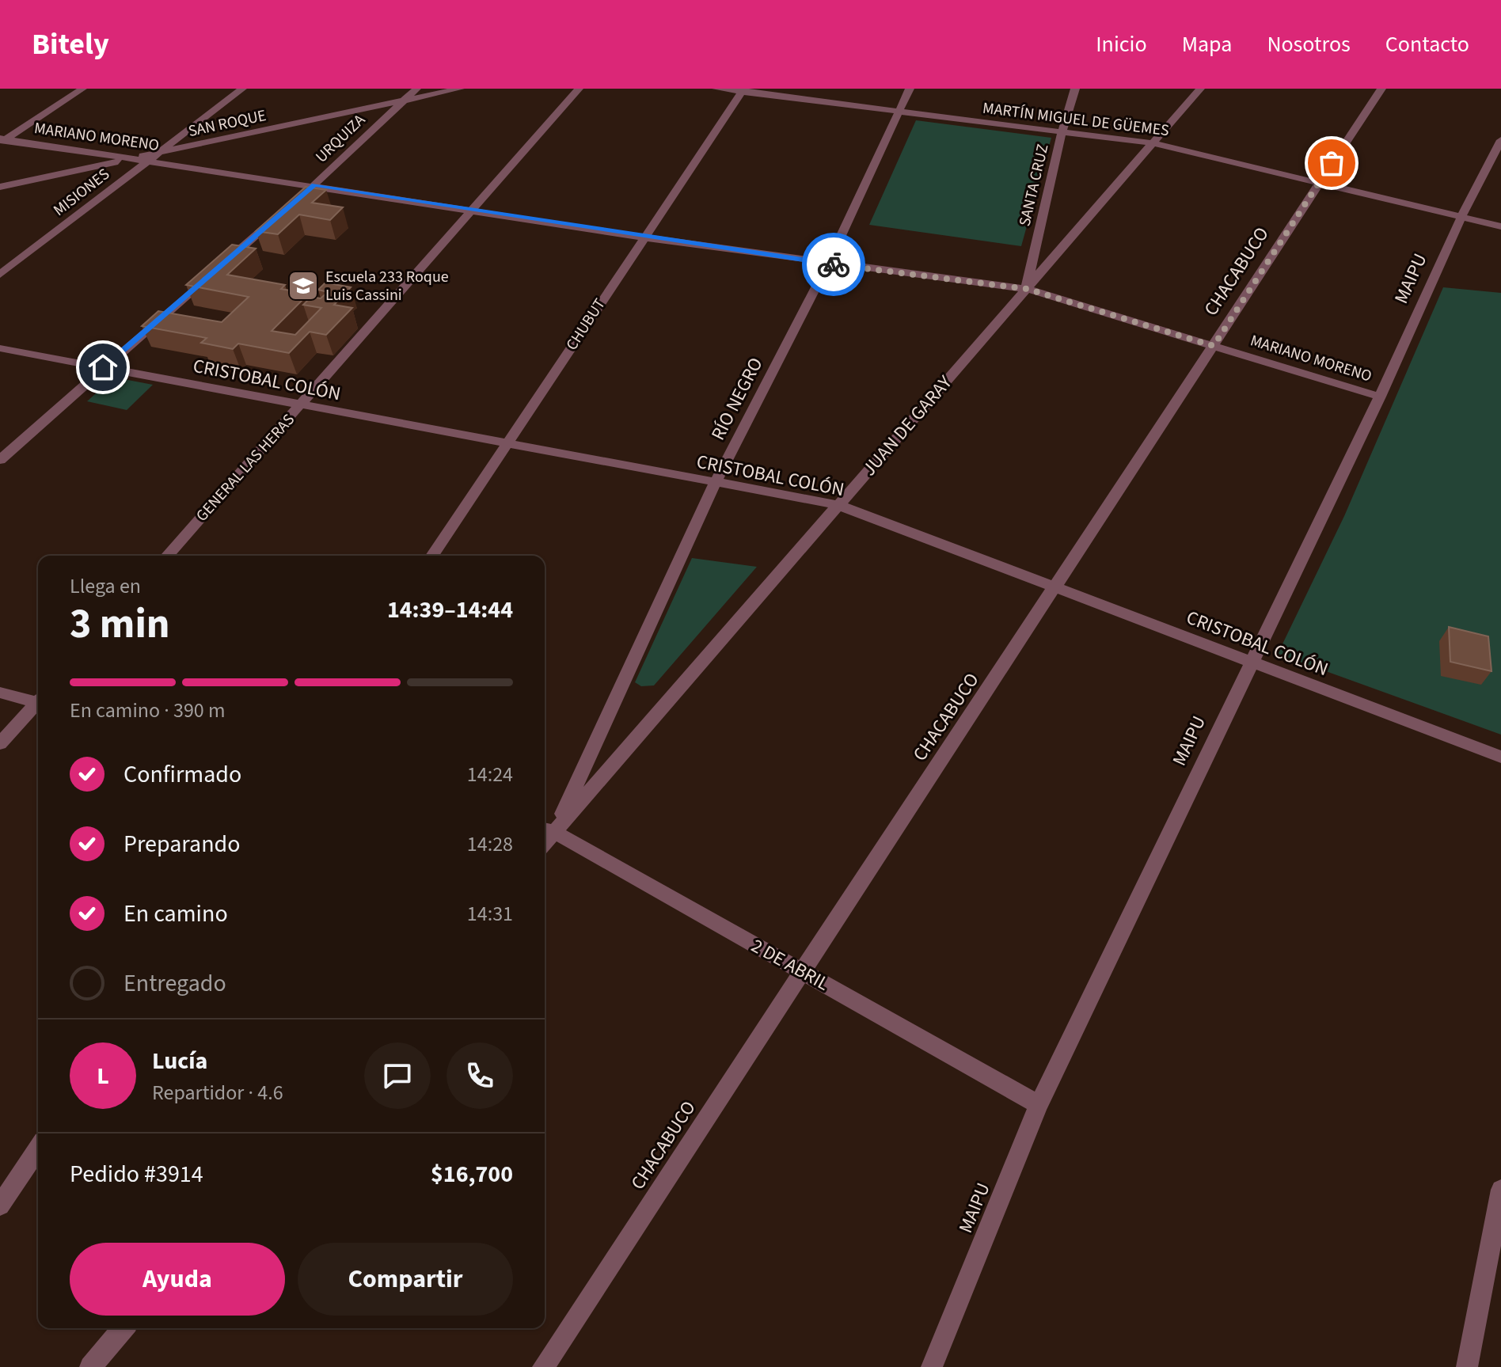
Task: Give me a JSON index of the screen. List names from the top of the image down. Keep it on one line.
{"streets":{"street":["MARTÍN MIGUEL DE GÜEMES","SAN ROQUE","MARIANO MORENO","URQUIZA","SANTA CRUZ","MISIONES","CHACABUCO","MAIPU","CHUBUT","CRISTOBAL COLÓN","RÍO NEGRO","JUAN DE GARAY","GENERAL LAS HERAS","2 DE ABRIL"]},"crossings":[["MARTÍN MIGUEL DE GÜEMES","SANTA CRUZ"],["MARTÍN MIGUEL DE GÜEMES","CHACABUCO"],["MARTÍN MIGUEL DE GÜEMES","MAIPU"],["MARTÍN MIGUEL DE GÜEMES","CHUBUT"],["MARTÍN MIGUEL DE GÜEMES","RÍO NEGRO"],["MARTÍN MIGUEL DE GÜEMES","JUAN DE GARAY"],["SAN ROQUE","MARIANO MORENO"],["SAN ROQUE","URQUIZA"],["SAN ROQUE","MISIONES"],["MARIANO MORENO","URQUIZA"],["MARIANO MORENO","SANTA CRUZ"],["MARIANO MORENO","MISIONES"],["MARIANO MORENO","CHACABUCO"],["MARIANO MORENO","MAIPU"],["MARIANO MORENO","CHUBUT"],["MARIANO MORENO","RÍO NEGRO"],["MARIANO MORENO","JUAN DE GARAY"],["MARIANO MORENO","GENERAL LAS HERAS"],["SANTA CRUZ","JUAN DE GARAY"],["CHACABUCO","CRISTOBAL COLÓN"],["CHACABUCO","2 DE ABRIL"],["MAIPU","CRISTOBAL COLÓN"],["MAIPU","2 DE ABRIL"],["CHUBUT","CRISTOBAL COLÓN"],["CRISTOBAL COLÓN","RÍO NEGRO"],["CRISTOBAL COLÓN","JUAN DE GARAY"],["CRISTOBAL COLÓN","GENERAL LAS HERAS"],["RÍO NEGRO","JUAN DE GARAY"],["RÍO NEGRO","2 DE ABRIL"],["JUAN DE GARAY","2 DE ABRIL"]],"places":{"school or university":["Escuela 233 Roque Luis Cassini"]},"page":{"header":"Bitely","nav":["Inicio","Mapa","Nosotros","Contacto"],"heading":["3 min","Llega en","14:39–14:44"],"panel":["Lucía","Repartidor · 4.6","Pedido #3914","$16,700"],"bar":"En camino · 390 m","list":[["Confirmado","14:24"],["Preparando","14:28"],["En camino","14:31"],"Entregado"],"round":"L","buttons":["Ayuda","Compartir"]}}
